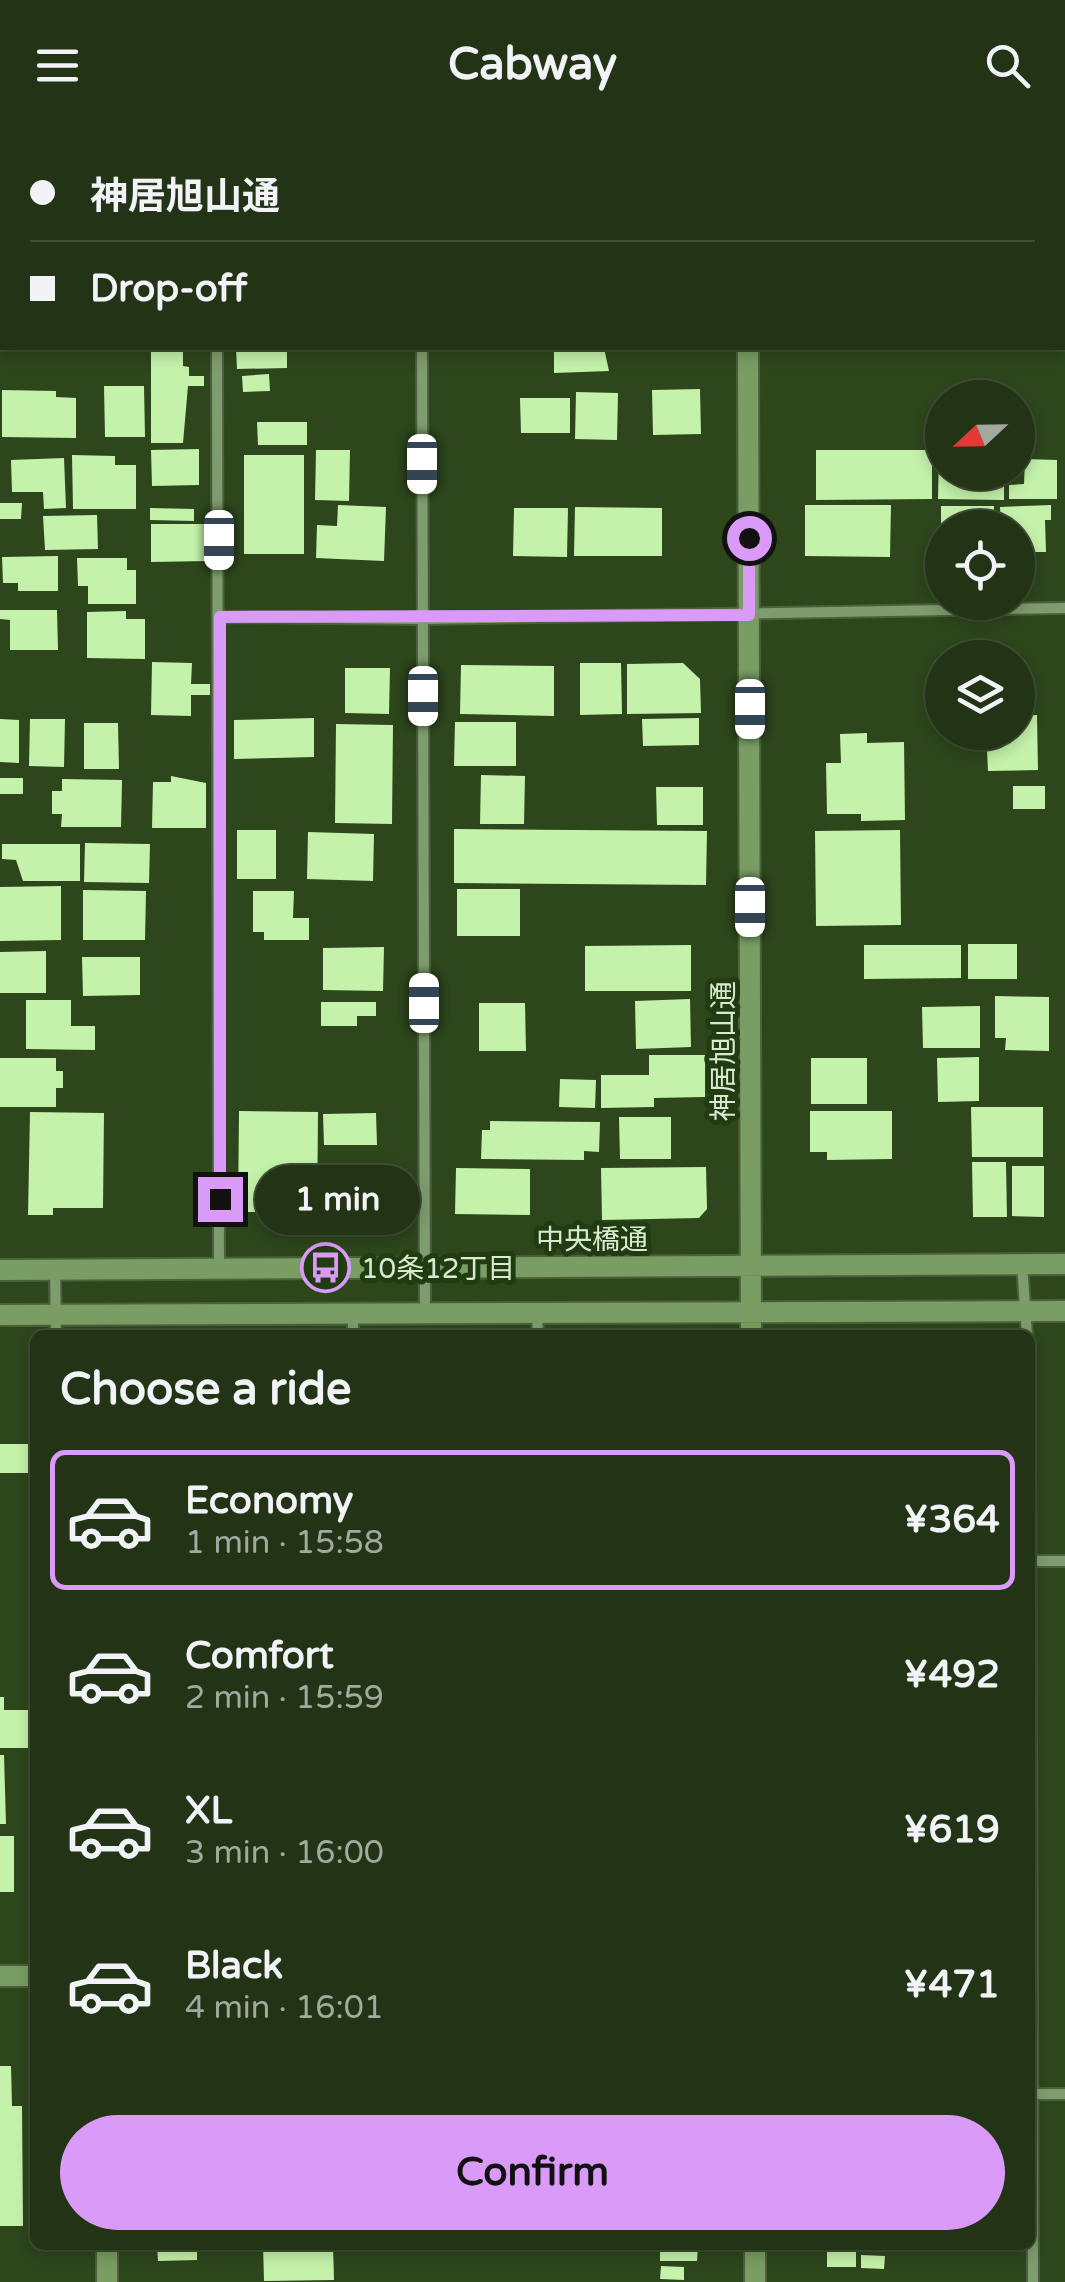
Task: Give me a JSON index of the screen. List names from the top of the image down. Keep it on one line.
{"streets":{"street":["神居旭山通","中央橋通"]},"crossings":[["神居旭山通","中央橋通"]],"places":{"bus stop":["10条12丁目"]},"north":"left","page":{"header":"Cabway","banner":["神居旭山通","Drop-off"],"bubble":"1 min","heading":"Choose a ride","list":[{"name":"Economy","note":"1 min · 15:58","value":"¥364"},{"name":"Comfort","note":"2 min · 15:59","value":"¥492"},{"name":"XL","note":"3 min · 16:00","value":"¥619"},{"name":"Black","note":"4 min · 16:01","value":"¥471"}],"buttons":"Confirm"}}
